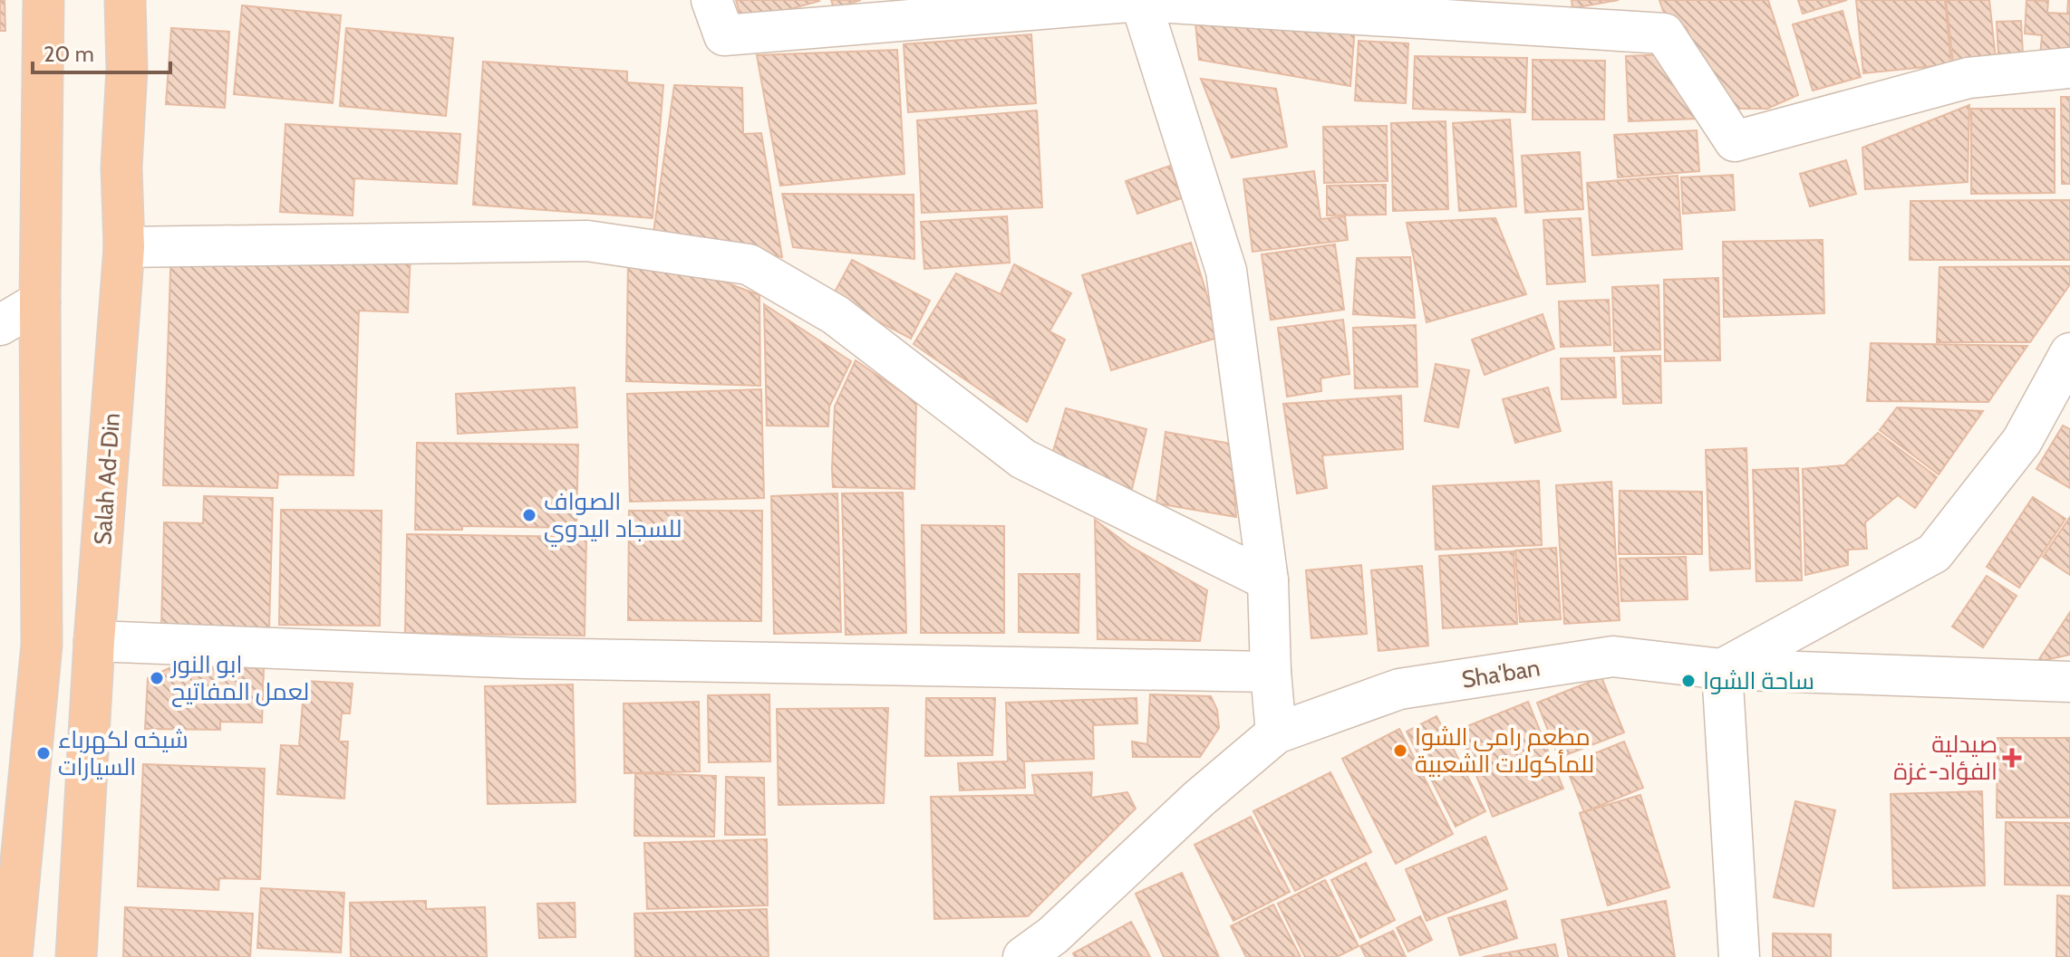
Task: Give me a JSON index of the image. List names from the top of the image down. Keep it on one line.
{"streets":{"highway":["Salah Ad-Din"],"street":["Sha'ban"]},"places":{"other":["الصواف للسجاد اليدوي","ابو النور لعمل المفاتيح","ساحة الشوا","مطعم رامي الشوا للمأكولات الشعبية","شيخه لكهرباء السيارات"],"health":["صيدلية الفؤاد-غزة"]},"scale_bar":"20 m"}
